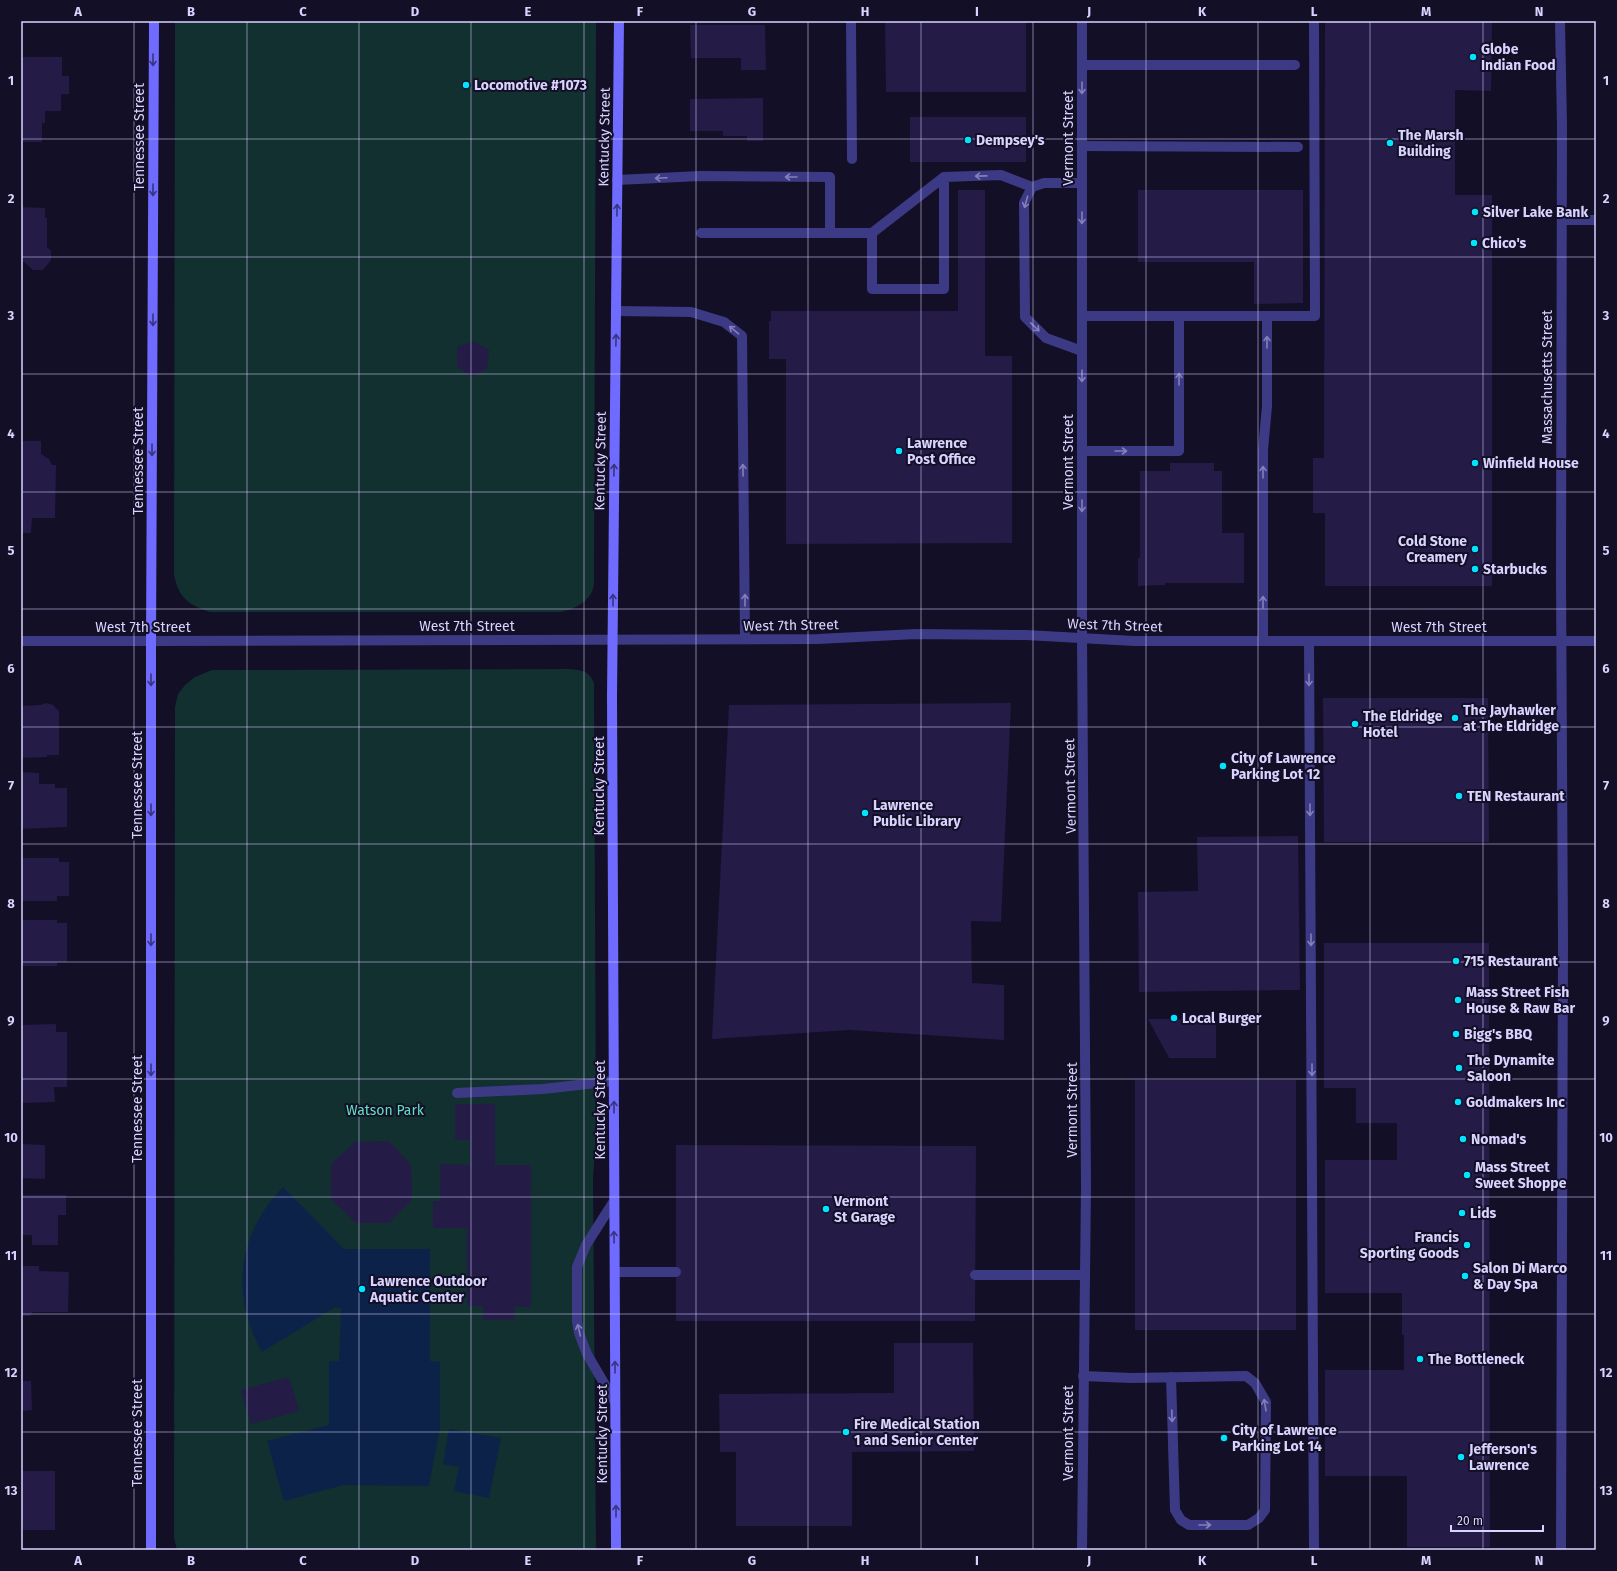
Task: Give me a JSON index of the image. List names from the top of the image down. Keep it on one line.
{"streets":{"main road":["Tennessee Street","Kentucky Street"],"street":["Vermont Street","Massachusetts Street","West 7th Street"]},"crossings":[["Tennessee Street","West 7th Street"],["Kentucky Street","West 7th Street"],["Vermont Street","West 7th Street"],["Massachusetts Street","West 7th Street"]],"one_way":["Tennessee Street","Kentucky Street"],"parks":["Watson Park"],"places":["Globe Indian Food","Locomotive #1073","Dempsey's","The Marsh Building","Silver Lake Bank","Chico's","Lawrence Post Office","Winfield House","Cold Stone Creamery","Starbucks","The Jayhawker at The Eldridge","The Eldridge Hotel","City of Lawrence Parking Lot 12","TEN Restaurant","Lawrence Public Library","715 Restaurant","Mass Street Fish House & Raw Bar","Local Burger","Bigg's BBQ","The Dynamite Saloon","Goldmakers Inc","Nomad's","Mass Street Sweet Shoppe","Vermont St Garage","Lids","Francis Sporting Goods","Salon Di Marco & Day Spa","Lawrence Outdoor Aquatic Center","The Bottleneck","Fire Medical Station 1 and Senior Center","City of Lawrence Parking Lot 14","Jefferson's Lawrence"],"scale_bar":"20 m","grid":{"columns":["A","B","C","D","E","F","G","H","I","J","K","L","M","N"],"rows":["1","2","3","4","5","6","7","8","9","10","11","12","13"]}}
